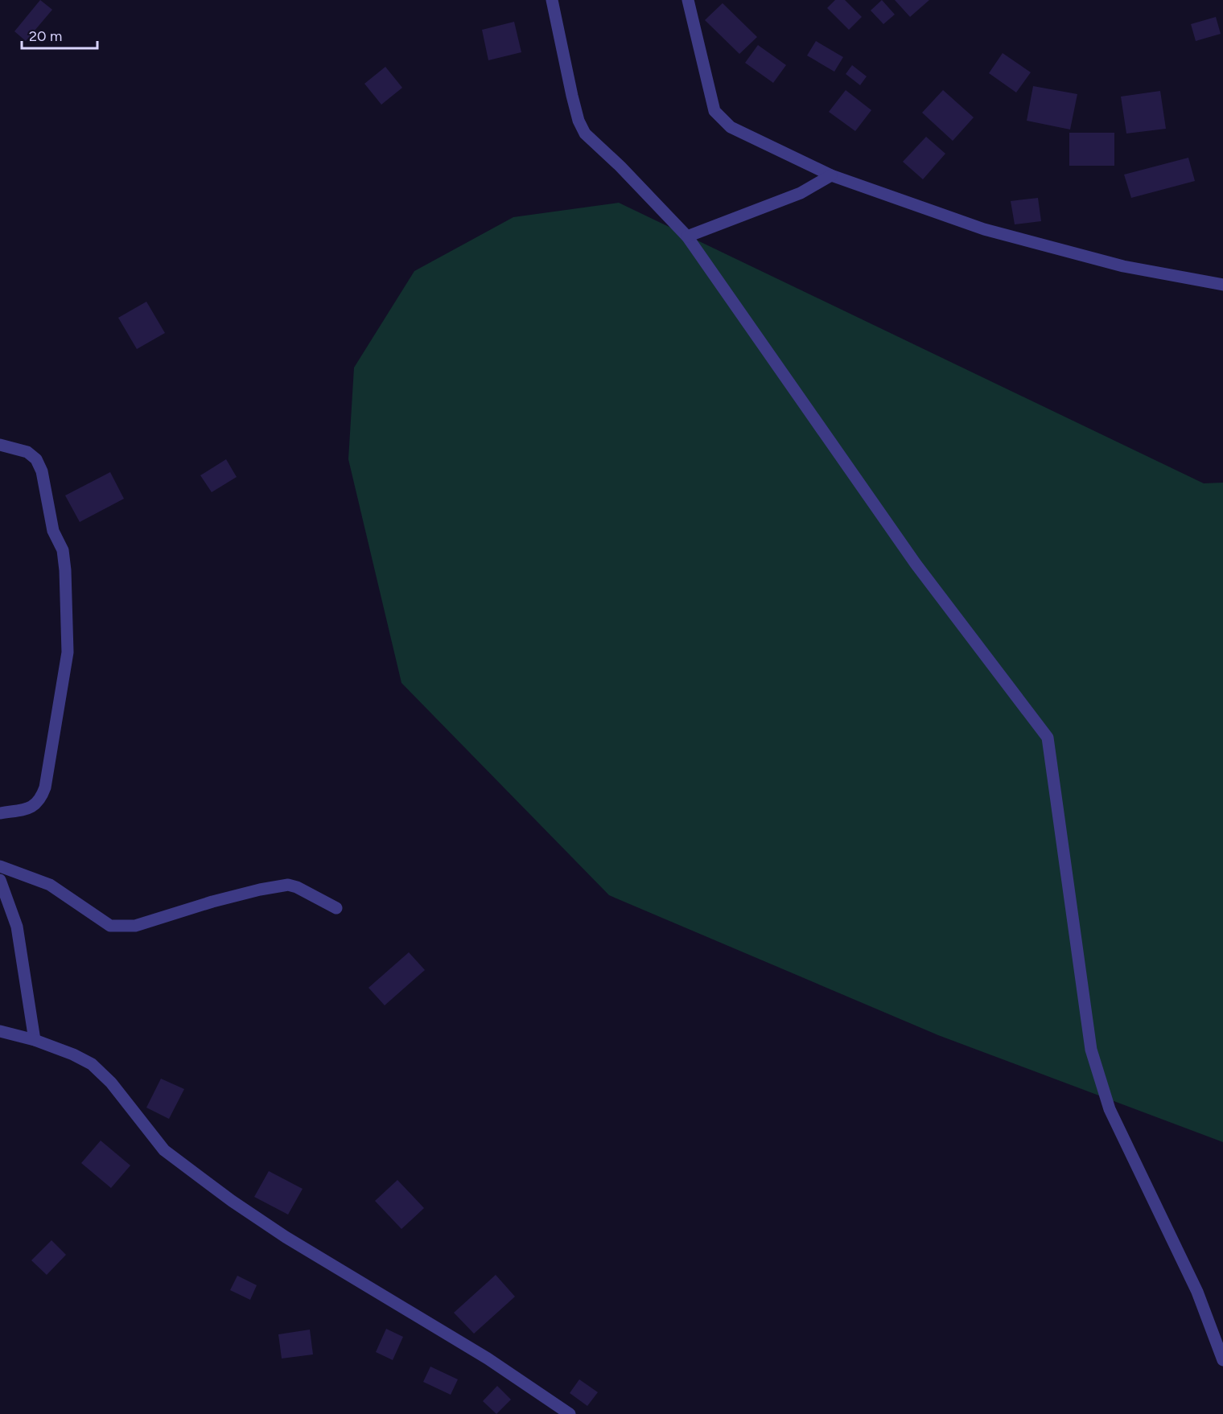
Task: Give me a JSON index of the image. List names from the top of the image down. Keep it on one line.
{"scale_bar":"20 m"}
